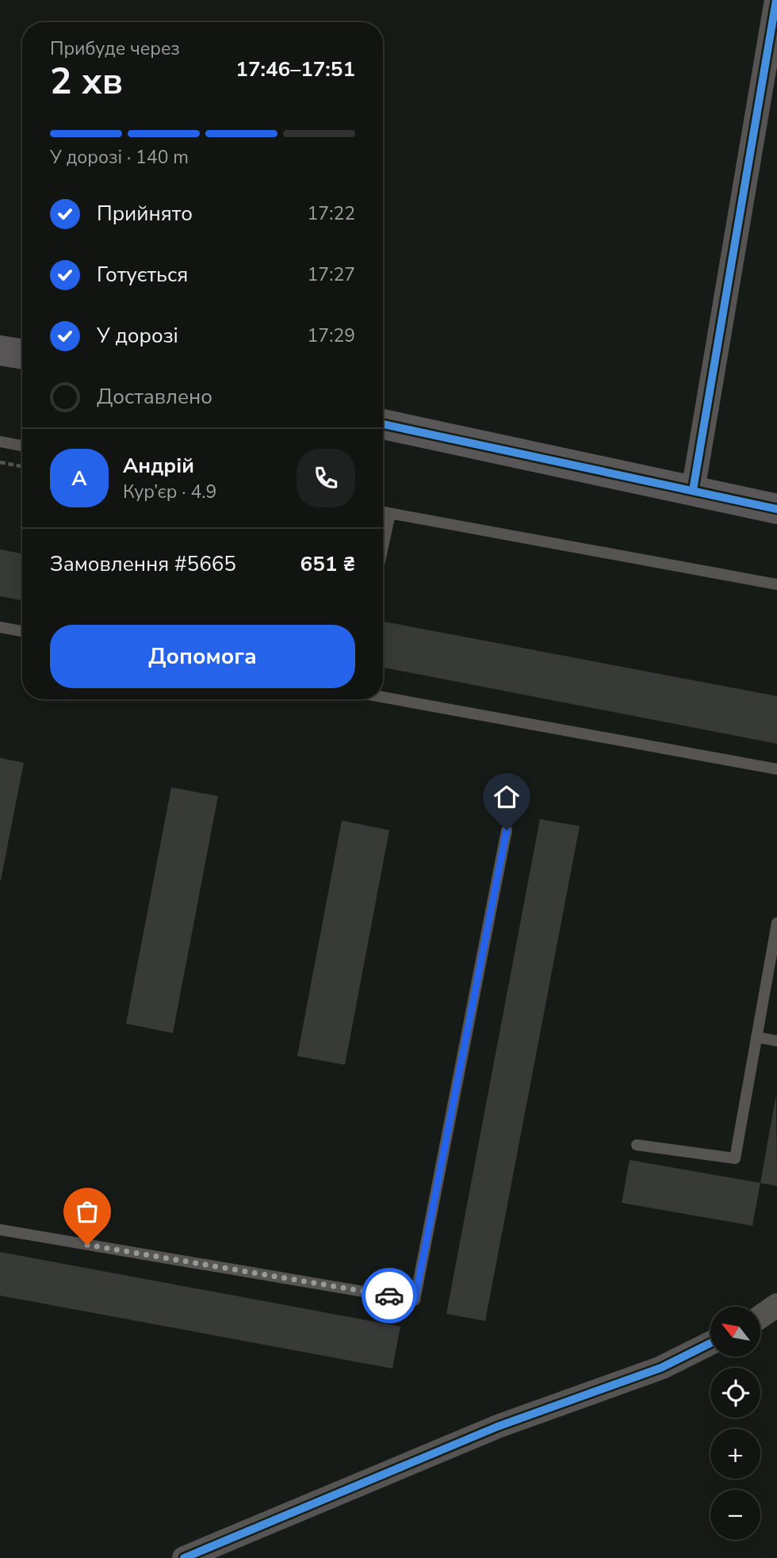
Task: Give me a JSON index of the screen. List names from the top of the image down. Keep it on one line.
{"north":"top left","page":{"heading":["2 хв","Прибуде через","17:46–17:51"],"panel":["Андрій","Кур’єр · 4.9","Замовлення #5665","651 ₴"],"bar":"У дорозі · 140 m","list":[["Прийнято","17:22"],["Готується","17:27"],["У дорозі","17:29"],"Доставлено"],"round":"А","buttons":"Допомога","map_buttons":["+","−"]}}
